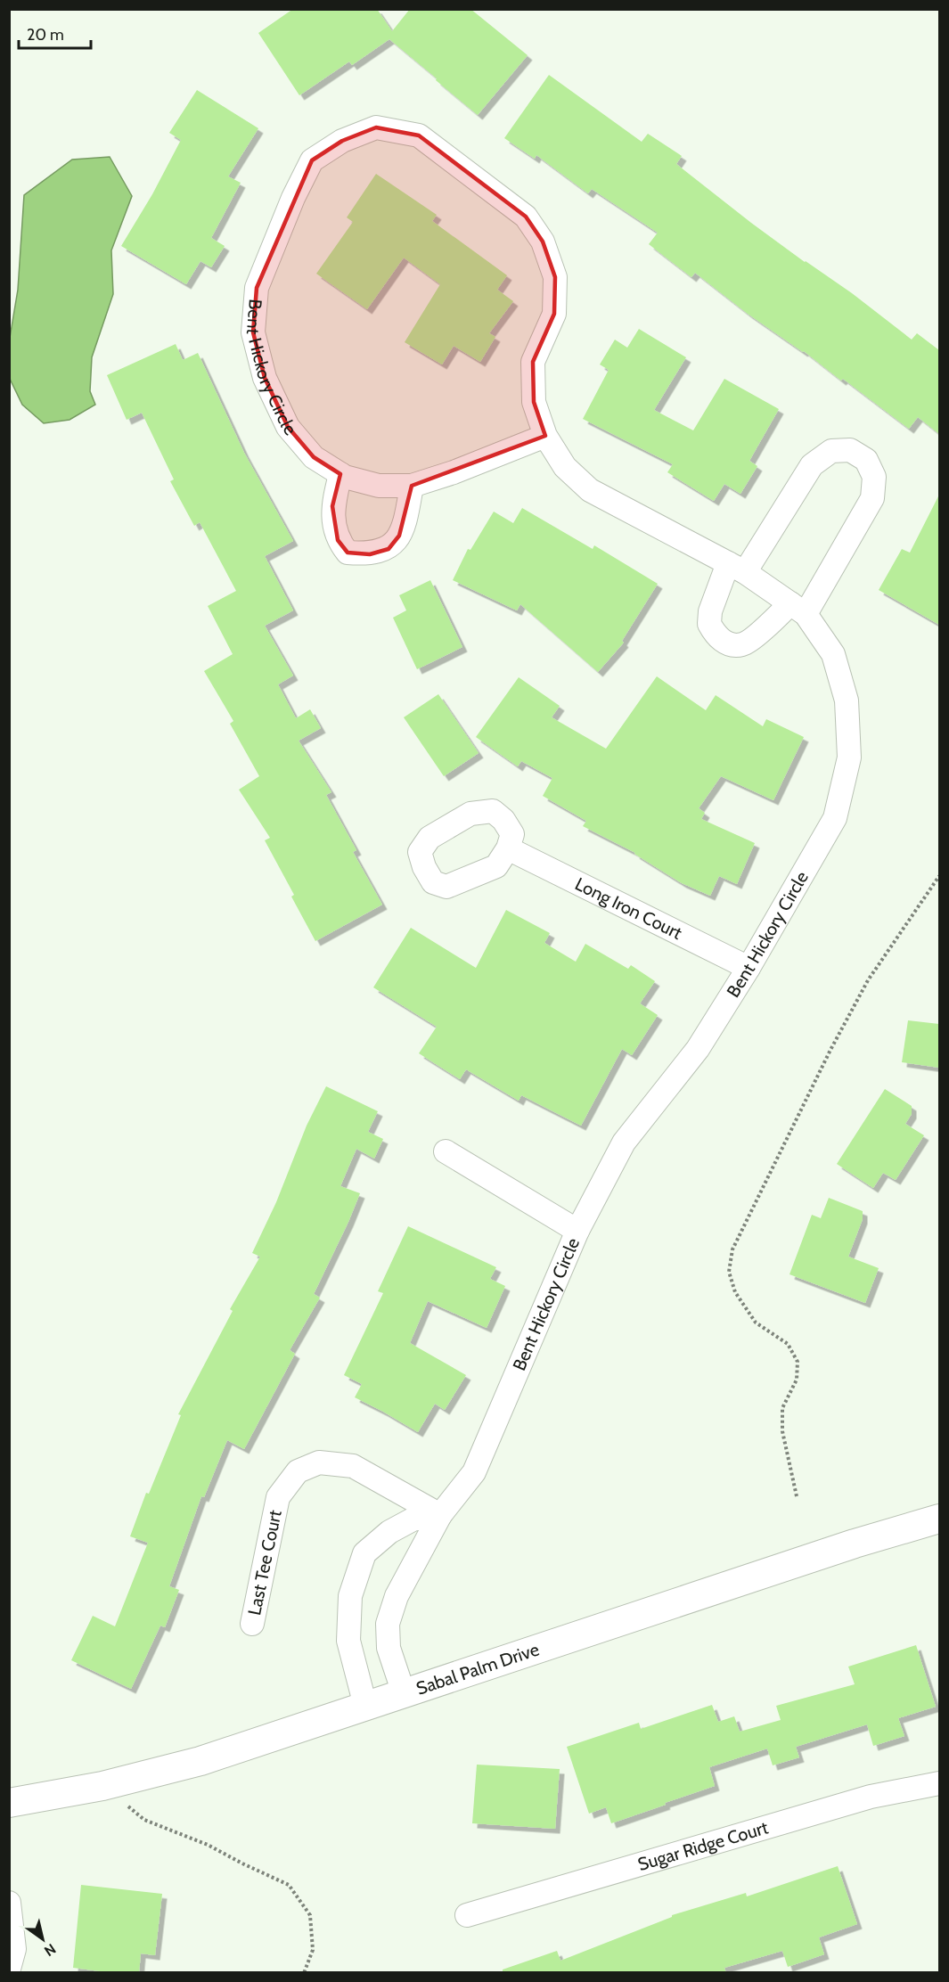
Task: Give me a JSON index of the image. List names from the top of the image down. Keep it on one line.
{"streets":{"street":["Bent Hickory Circle","Long Iron Court","Last Tee Court","Sabal Palm Drive","Sugar Ridge Court"]},"crossings":[["Bent Hickory Circle","Long Iron Court"],["Bent Hickory Circle","Last Tee Court"],["Bent Hickory Circle","Sabal Palm Drive"]],"scale_bar":"20 m","north":"bottom right"}
